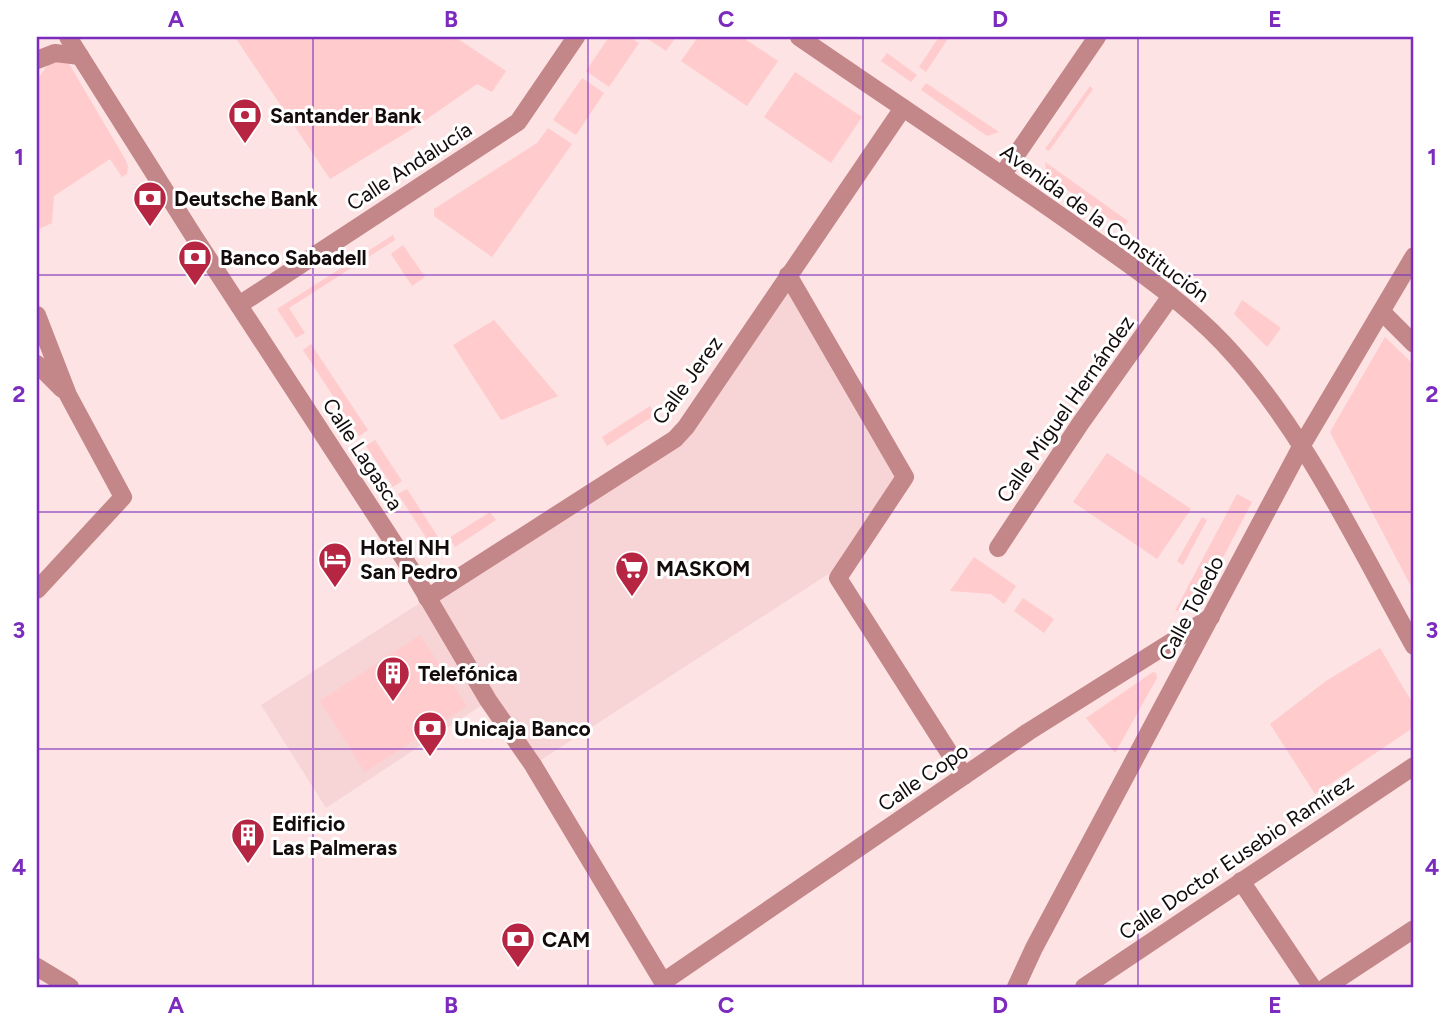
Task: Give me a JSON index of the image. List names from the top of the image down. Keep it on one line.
{"streets":{"street":["Calle Andalucía","Avenida de la Constitución","Calle Jerez","Calle Miguel Hernández","Calle Lagasca","Calle Toledo","Calle Copo","Calle Doctor Eusebio Ramírez"]},"crossings":[["Calle Andalucía","Calle Lagasca"],["Avenida de la Constitución","Calle Jerez"],["Avenida de la Constitución","Calle Miguel Hernández"],["Avenida de la Constitución","Calle Toledo"],["Calle Jerez","Calle Lagasca"],["Calle Lagasca","Calle Copo"],["Calle Toledo","Calle Copo"]],"places":{"bank":["Santander Bank","Deutsche Bank","Banco Sabadell","Unicaja Banco","CAM"],"hotel":["Hotel NH San Pedro"],"supermarket":["MASKOM"],"building":["Telefónica","Edificio Las Palmeras"]},"grid":{"columns":["A","B","C","D","E"],"rows":["1","2","3","4"]}}
